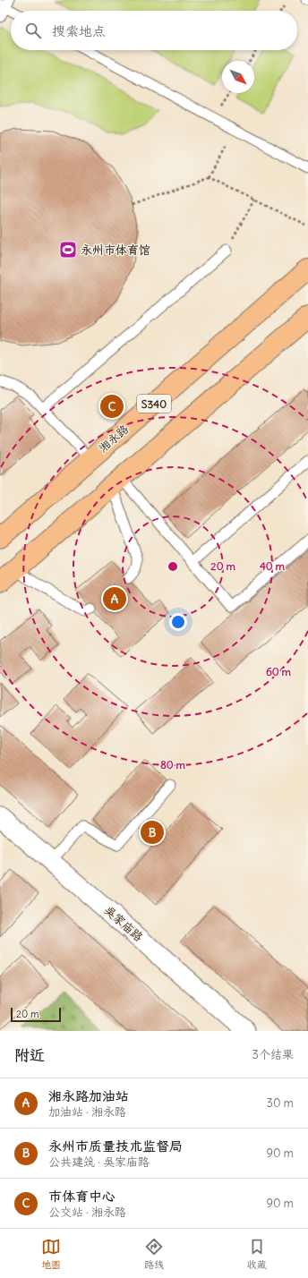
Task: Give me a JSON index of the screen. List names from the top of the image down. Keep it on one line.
{"streets":{"main road":["S340","湘永路"],"street":["吴家庙路"]},"places":{"sports":["永州市体育馆"]},"scale_bar":"20 m","north":"bottom right","page":{"search":"搜索地点","pins":["C","A","B"],"scale":"20 m","heading":["附近","3个结果"],"list":[{"mark":"A","name":"湘永路加油站","note":"加油站 · 湘永路","value":"30 m"},{"mark":"B","name":"永州市质量技术监督局","note":"公共建筑 · 吴家庙路","value":"90 m"},{"mark":"C","name":"市体育中心","note":"公交站 · 湘永路","value":"90 m"}],"nav":["地图","路线","收藏"]},"rings":["20 m","40 m","60 m","80 m"]}
